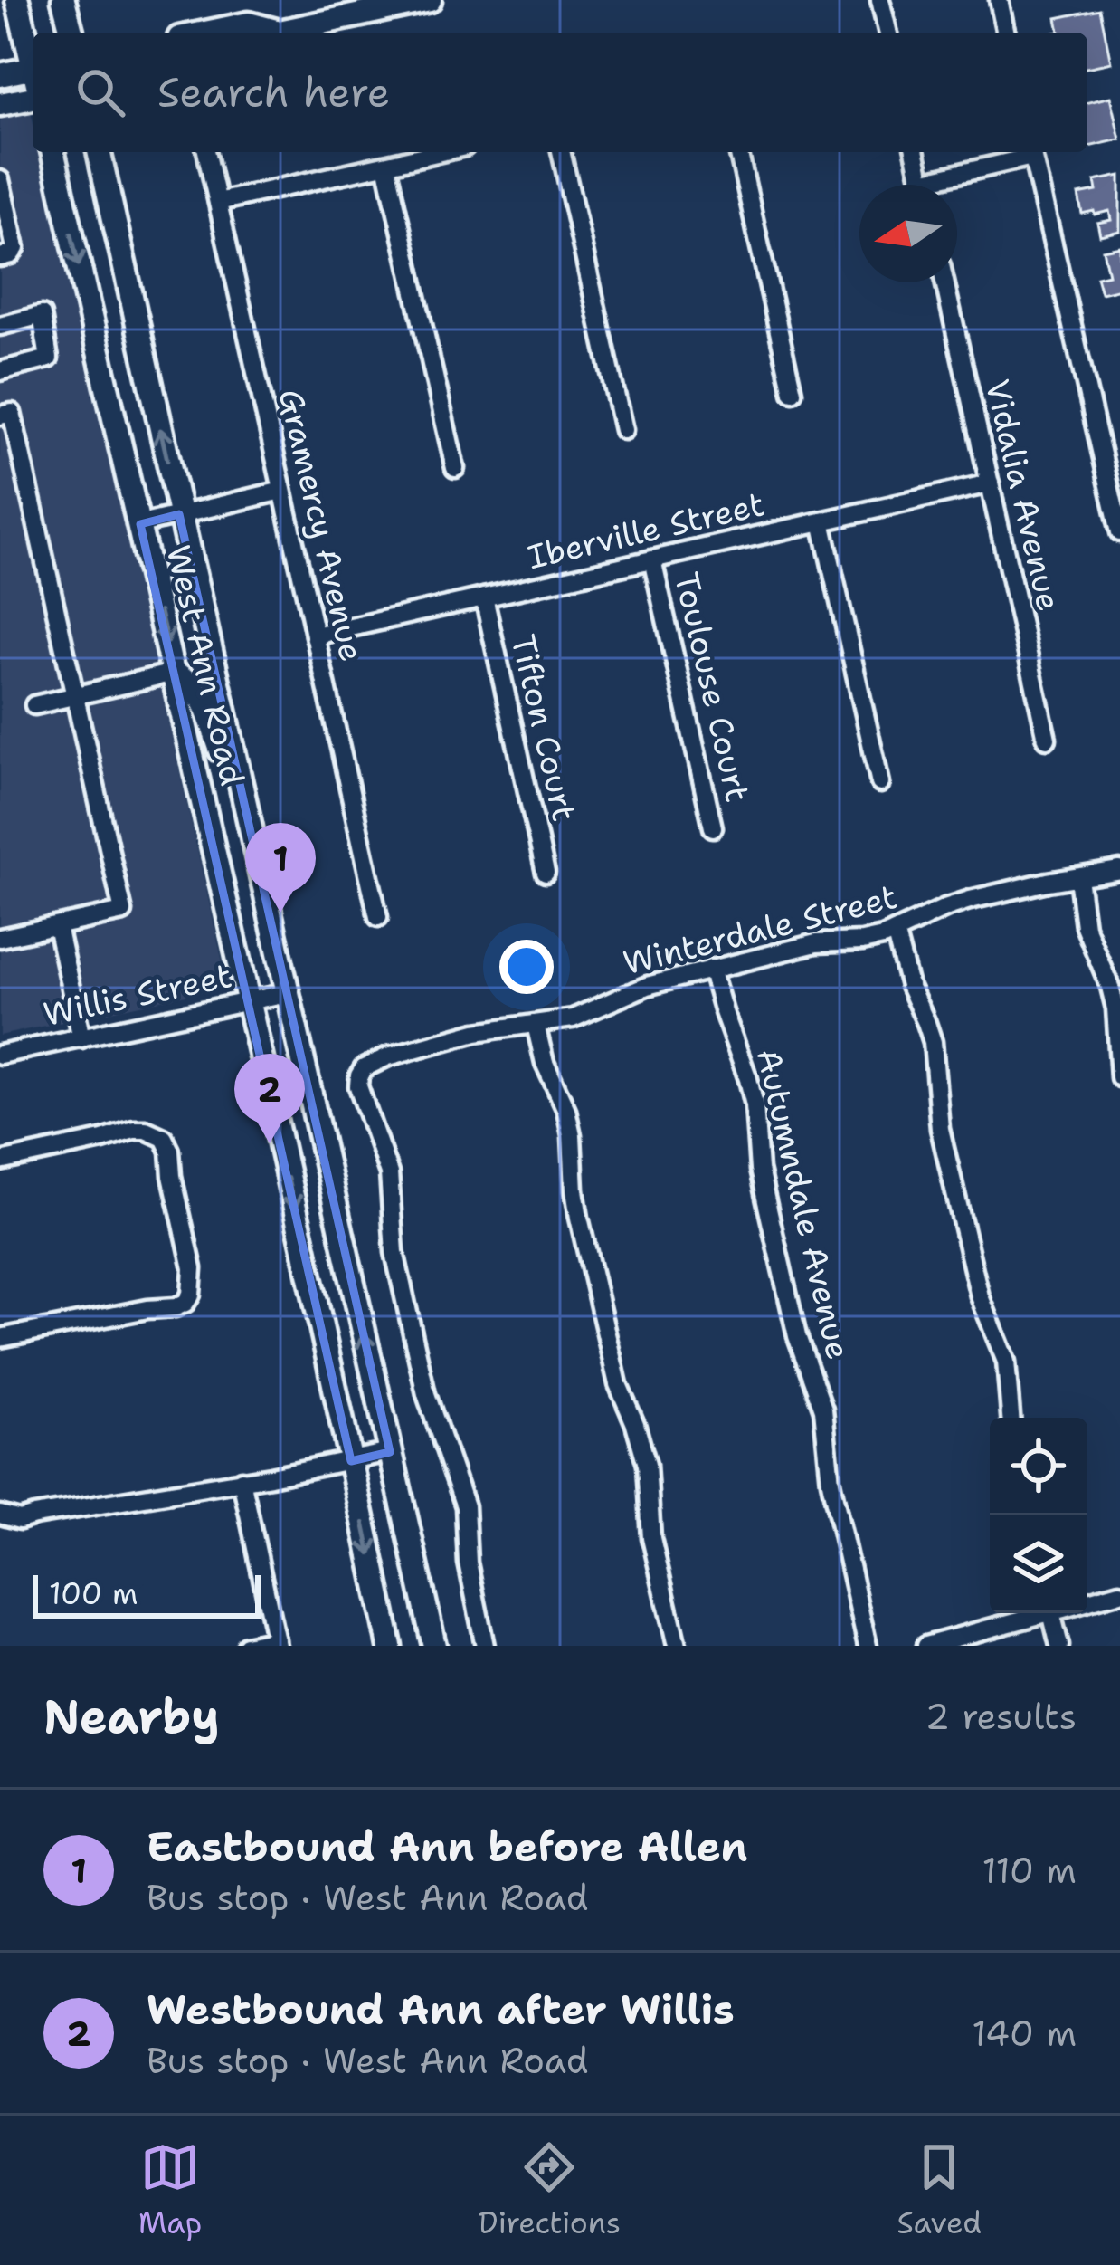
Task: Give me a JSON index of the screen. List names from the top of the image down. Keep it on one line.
{"streets":{"main road":["West Ann Road"],"street":["Vidalia Avenue","Gramercy Avenue","Iberville Street","Toulouse Court","Tifton Court","Winterdale Street","Willis Street","Autumndale Avenue"]},"crossings":[["Vidalia Avenue","Iberville Street"],["Gramercy Avenue","Iberville Street"],["Iberville Street","Toulouse Court"],["Iberville Street","Tifton Court"],["West Ann Road","Willis Street"],["Winterdale Street","Autumndale Avenue"]],"scale_bar":"100 m","north":"left","page":{"search":"Search here","pins":["1","2"],"scale":"100 m","heading":["Nearby","2 results"],"list":[{"mark":"1","name":"Eastbound Ann before Allen","note":"Bus stop · West Ann Road","value":"110 m"},{"mark":"2","name":"Westbound Ann after Willis","note":"Bus stop · West Ann Road","value":"140 m"}],"nav":["Map","Directions","Saved"]}}
